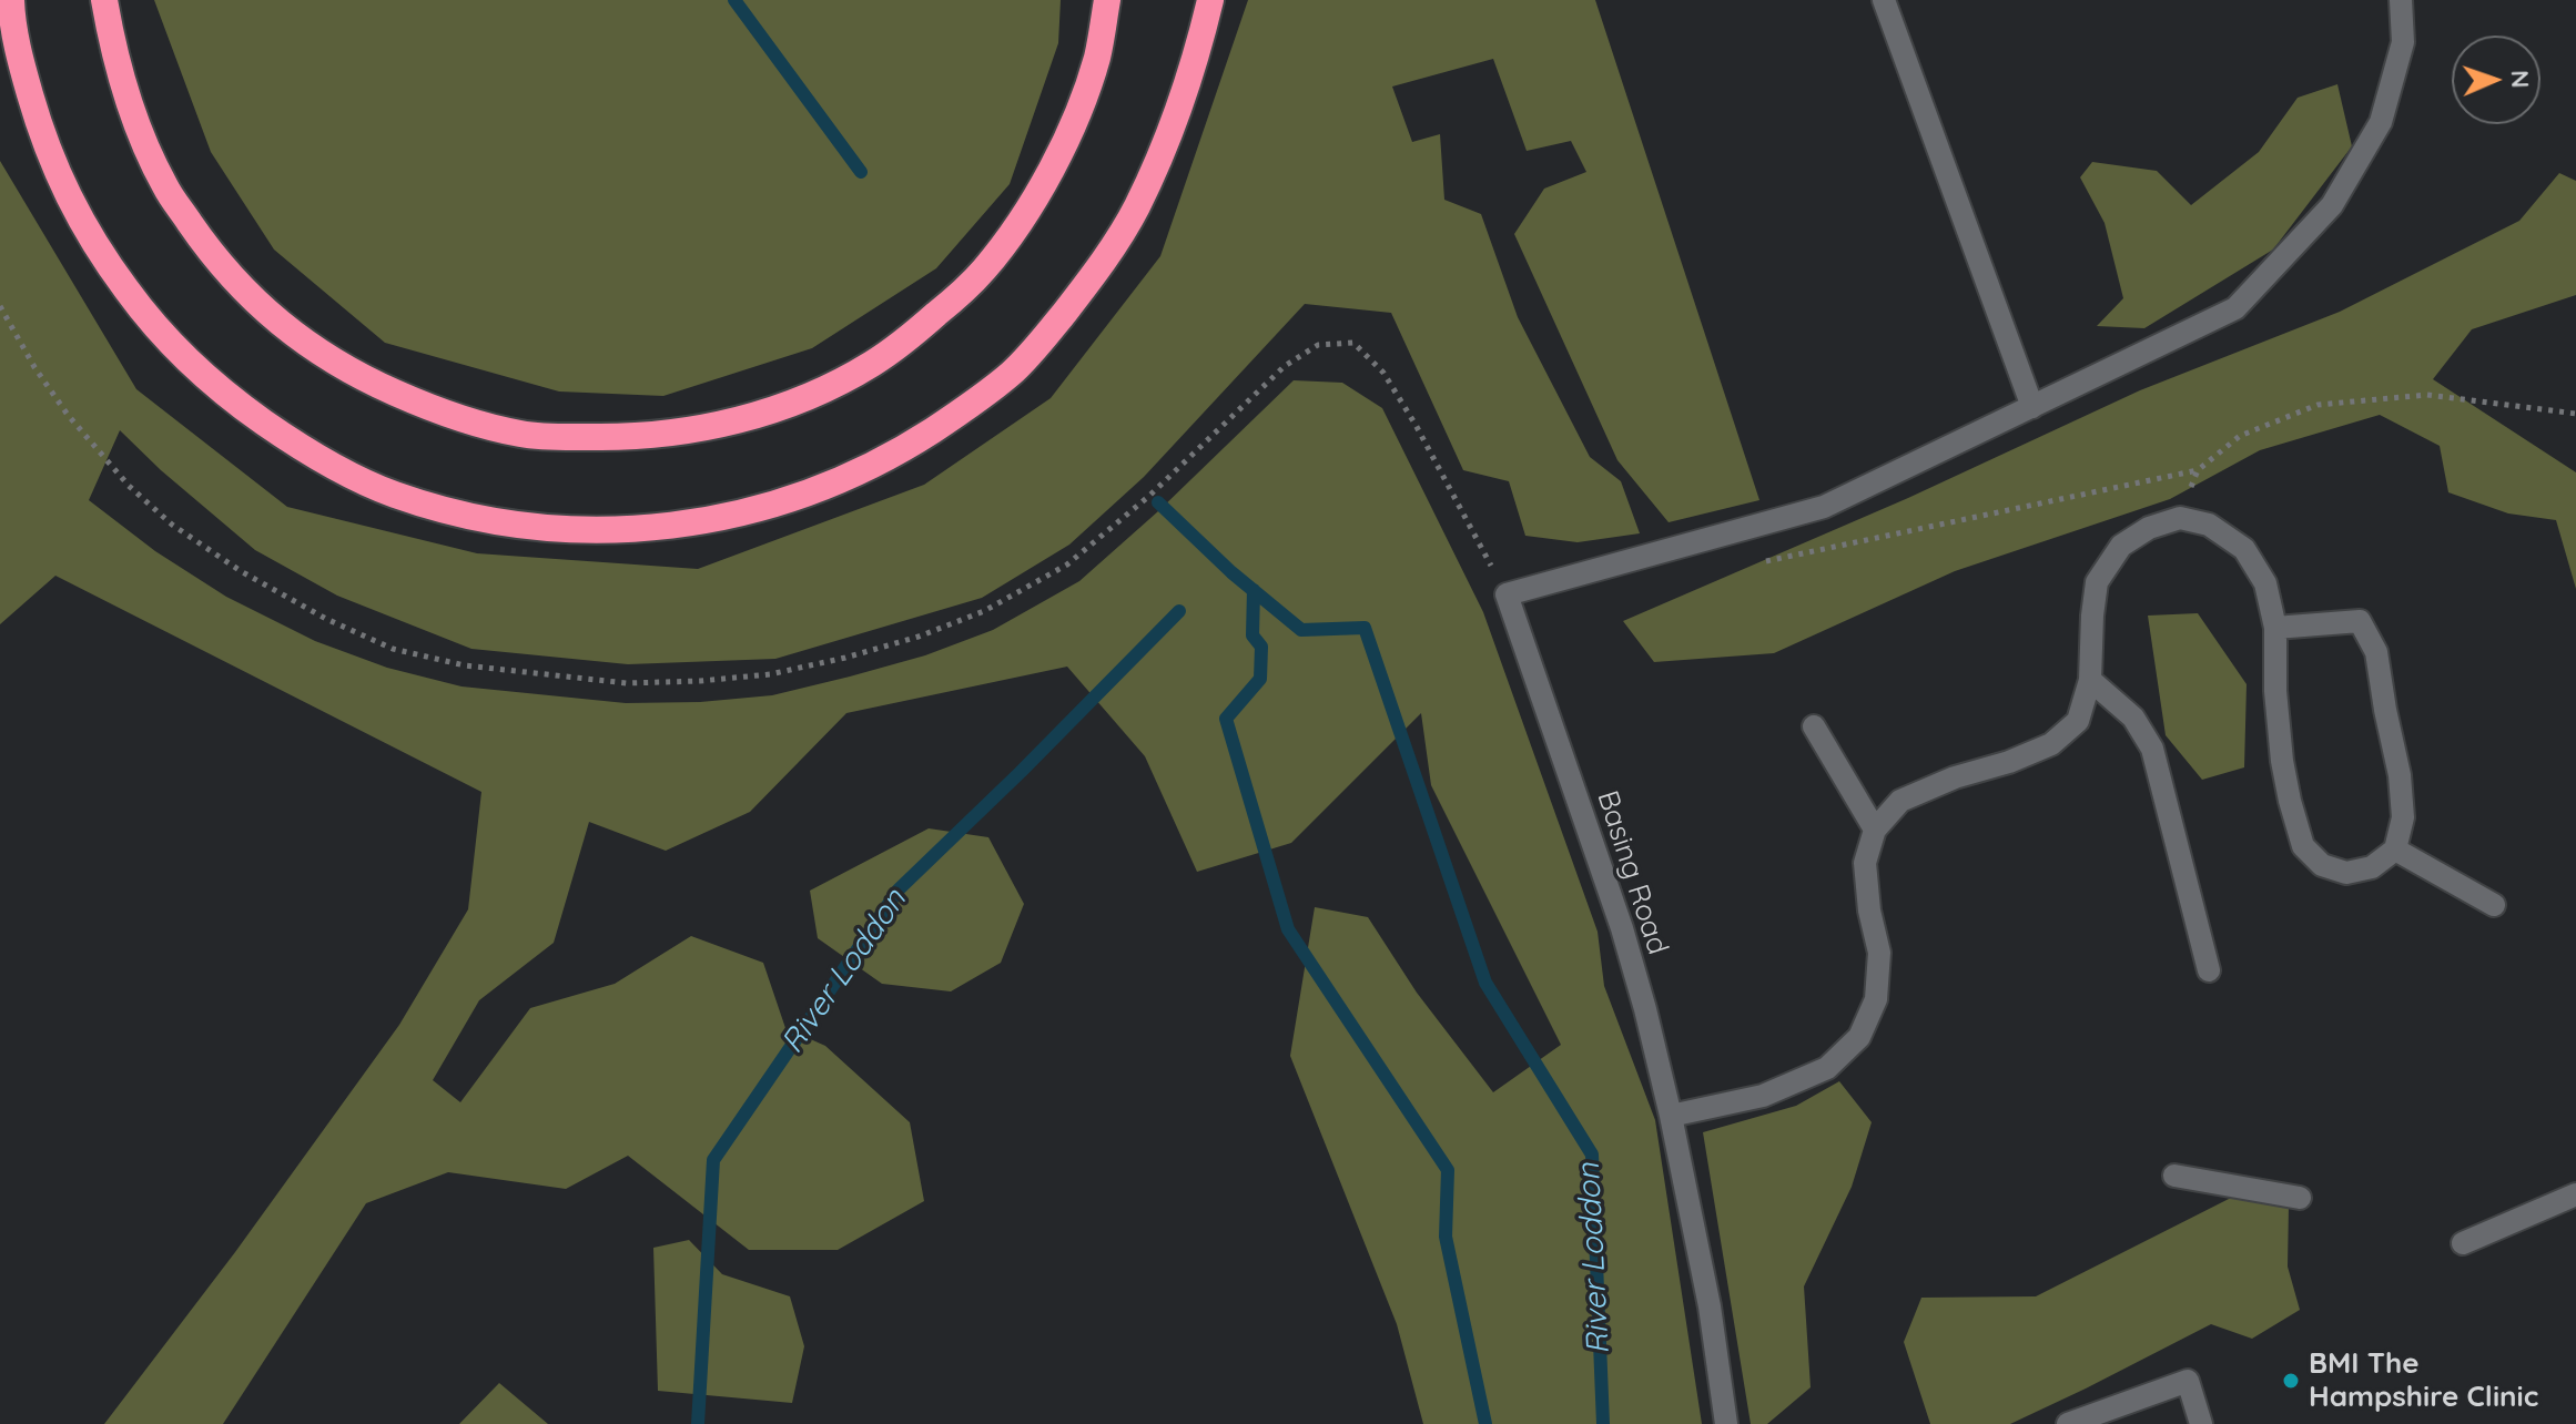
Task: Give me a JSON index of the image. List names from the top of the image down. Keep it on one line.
{"streets":{"street":["Basing Road"]},"water":["River Loddon"],"places":["BMI The Hampshire Clinic"],"north":"right"}
